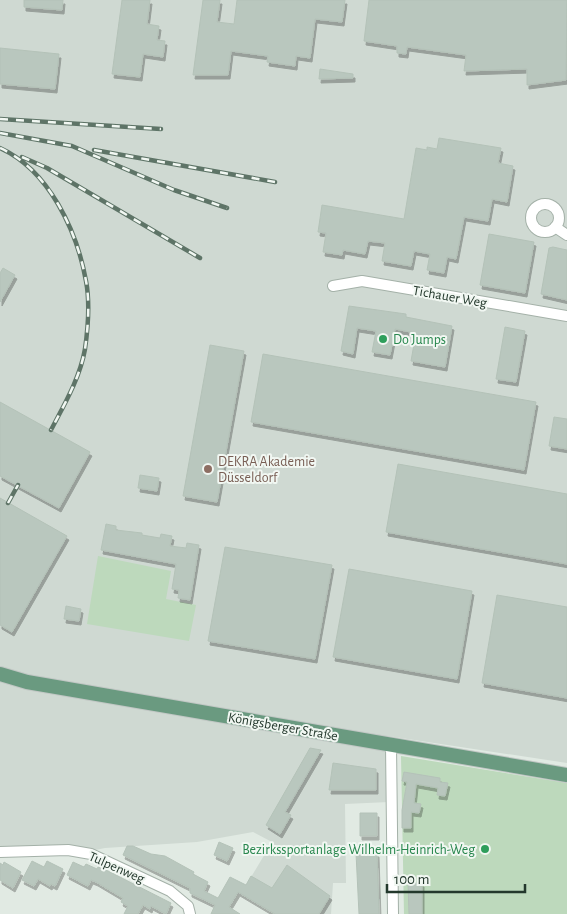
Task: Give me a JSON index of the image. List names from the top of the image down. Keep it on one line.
{"streets":{"main road":["Königsberger Straße"],"street":["Tichauer Weg","Tulpenweg"]},"places":["Do Jumps","DEKRA Akademie Düsseldorf","Bezirkssportanlage Wilhelm-Heinrich-Weg"],"scale_bar":"100 m"}
